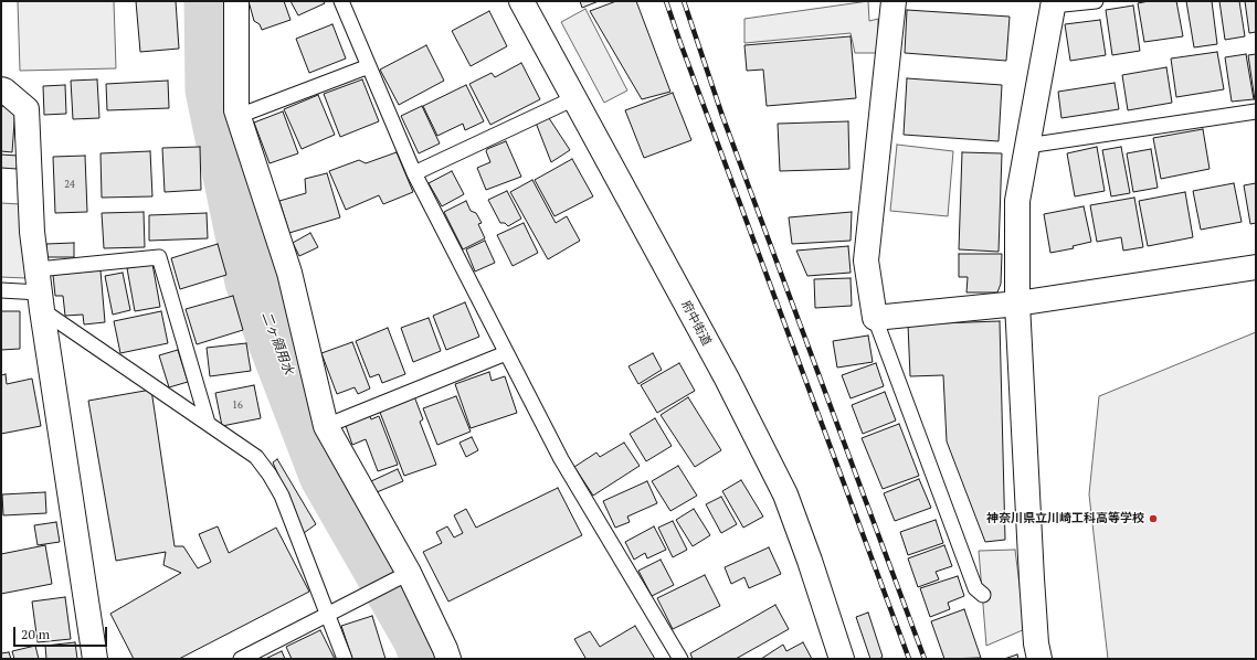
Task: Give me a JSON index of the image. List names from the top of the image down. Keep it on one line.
{"streets":{"main road":["府中街道"]},"water":["二ヶ領用水"],"places":["神奈川県立川崎工科高等学校"],"house_numbers":["24","16"],"scale_bar":"20 m"}
